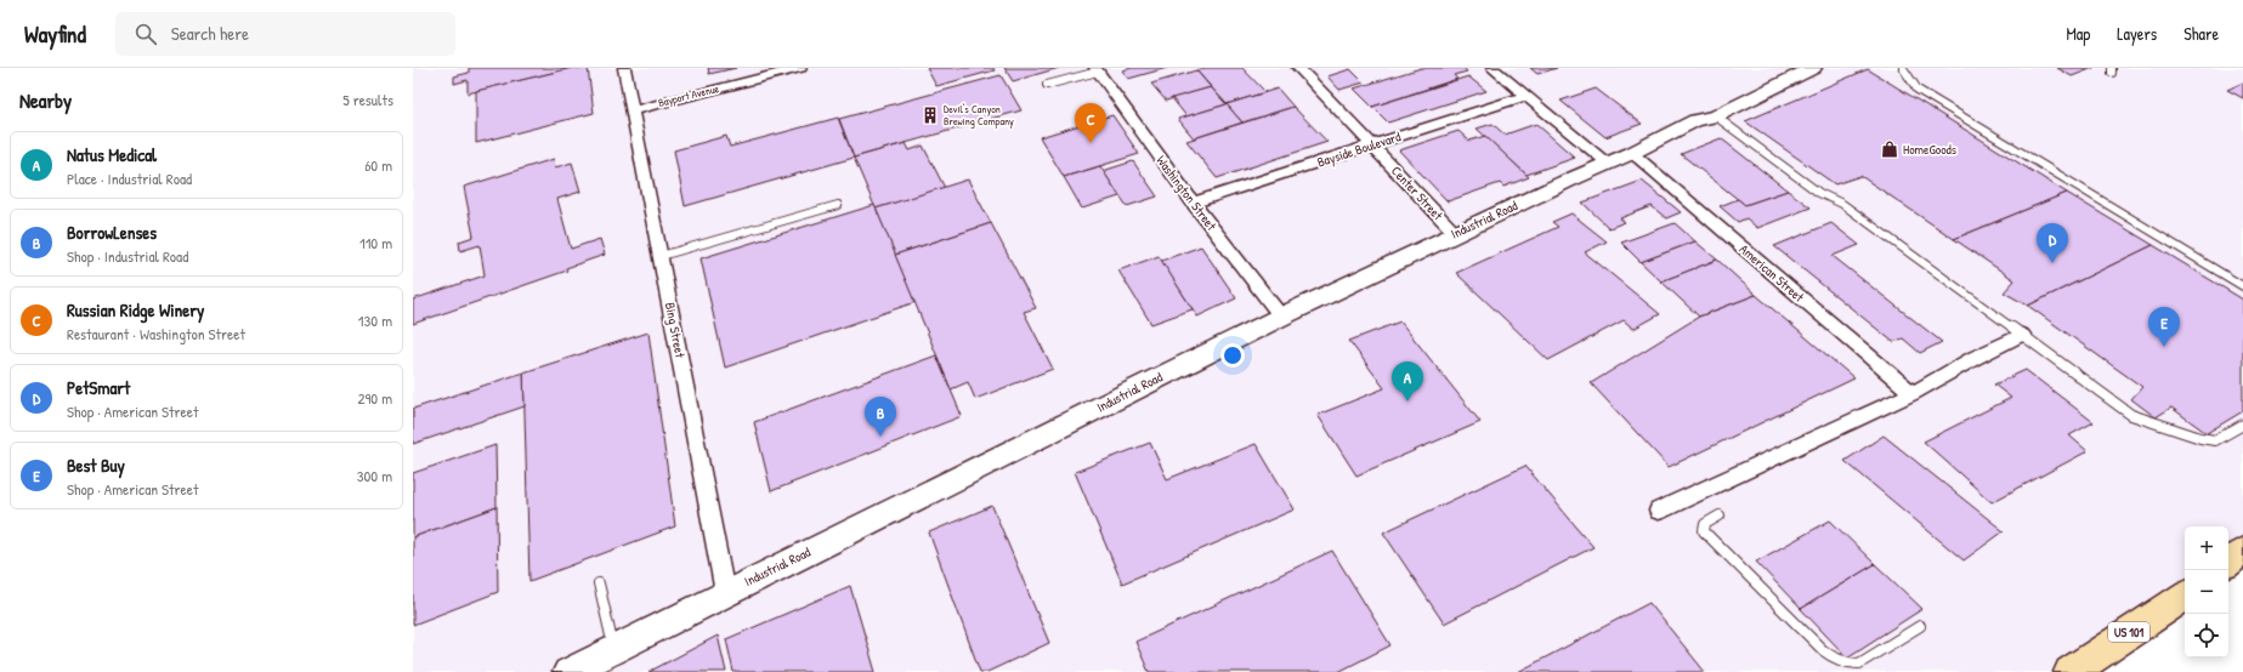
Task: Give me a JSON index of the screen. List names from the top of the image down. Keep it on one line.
{"streets":{"highway":["US 101"],"main road":["Industrial Road"],"street":["Bayport Avenue","Bayside Boulevard","Washington Street","Center Street","American Street","Bing Street"]},"crossings":[["Bayport Avenue","Bing Street"],["Bayside Boulevard","Washington Street"],["Bayside Boulevard","Center Street"],["Washington Street","Industrial Road"],["Center Street","Industrial Road"],["Industrial Road","American Street"],["Industrial Road","Bing Street"]],"places":{"building":["Devil's Canyon Brewing Company"],"shop":["HomeGoods"]},"page":{"header":"Wayfind","search":"Search here","nav":["Map","Layers","Share"],"heading":["Nearby","5 results"],"pins":["C","D","E","A","B"],"list":[{"mark":"A","name":"Natus Medical","note":"Place · Industrial Road","value":"60 m"},{"mark":"B","name":"BorrowLenses","note":"Shop · Industrial Road","value":"110 m"},{"mark":"C","name":"Russian Ridge Winery","note":"Restaurant · Washington Street","value":"130 m"},{"mark":"D","name":"PetSmart","note":"Shop · American Street","value":"290 m"},{"mark":"E","name":"Best Buy","note":"Shop · American Street","value":"300 m"}],"map_buttons":["+","−"]}}
